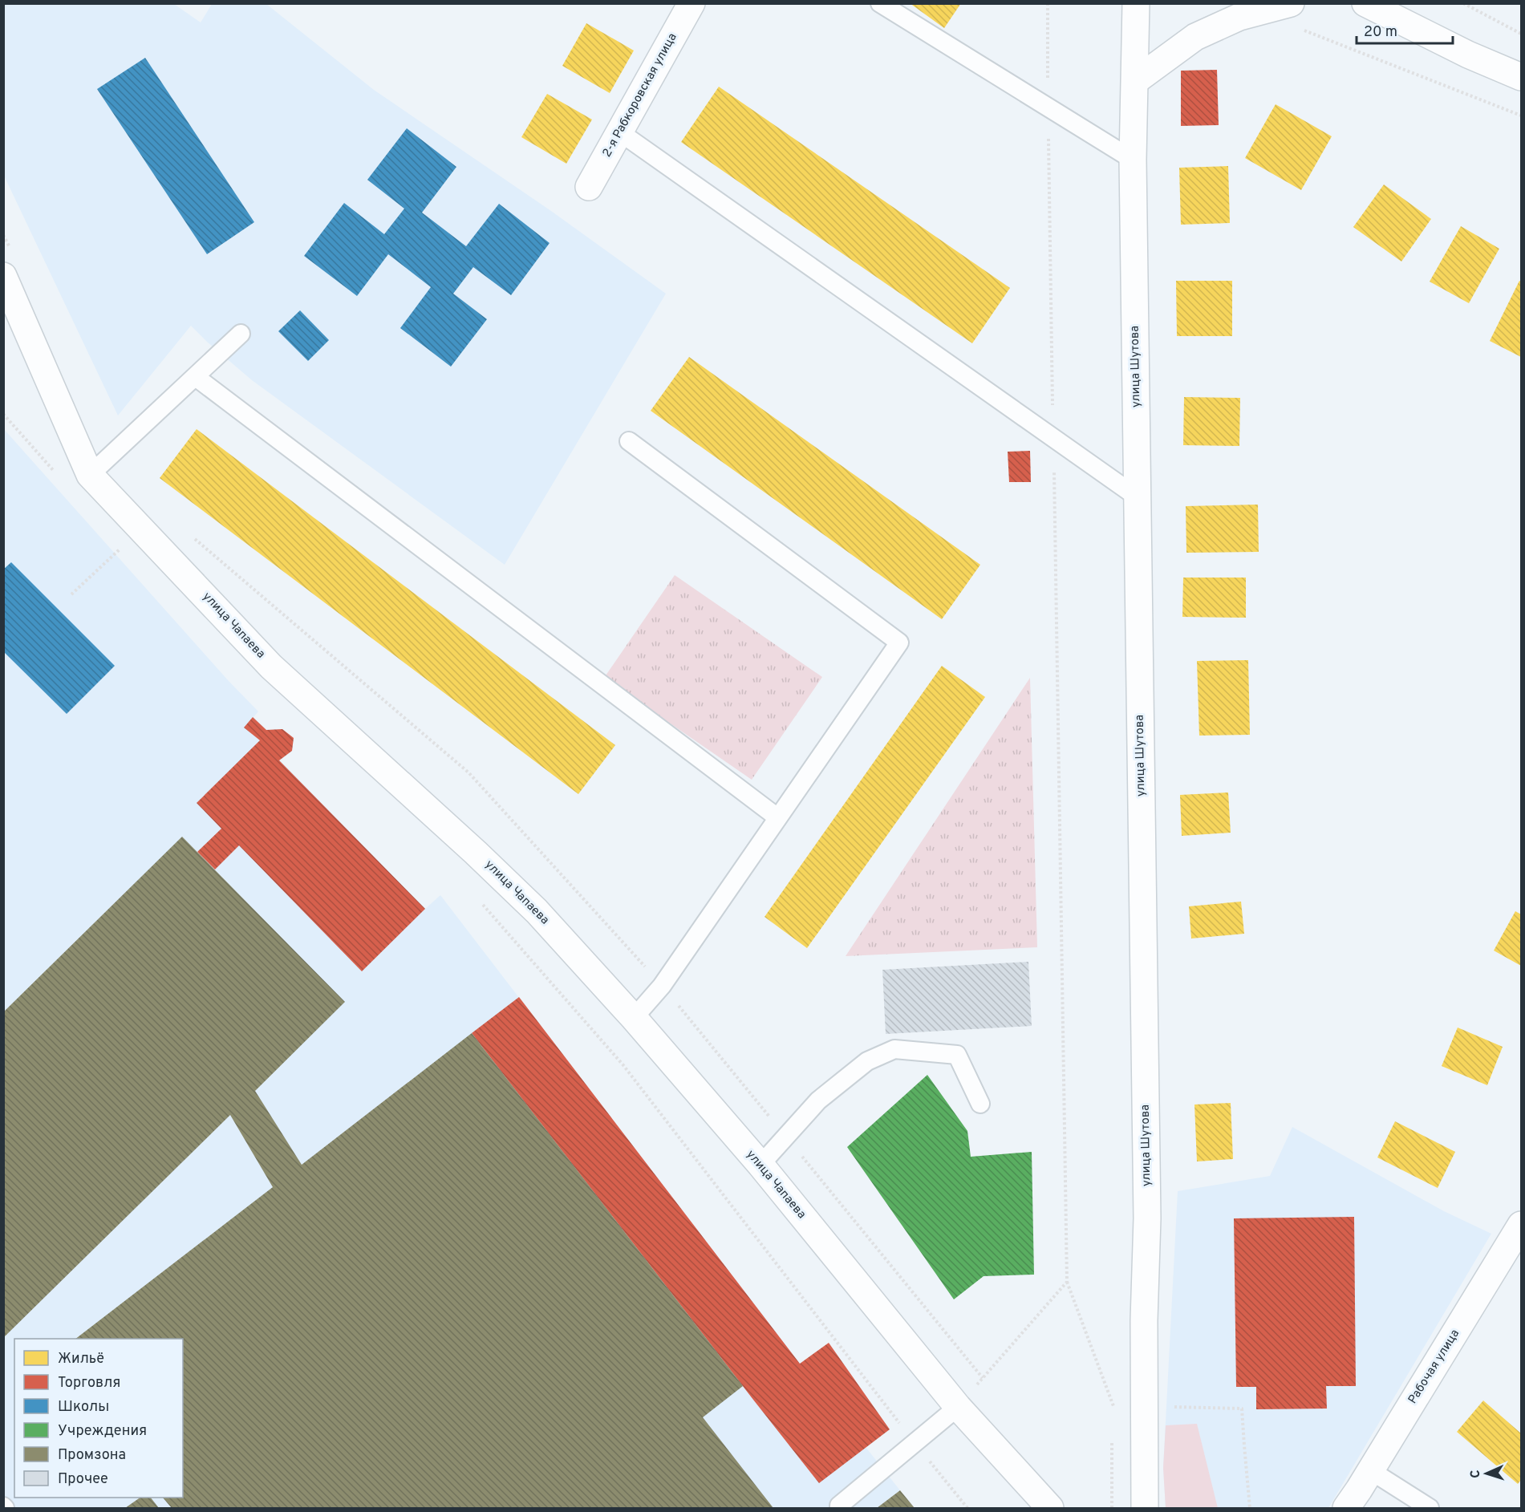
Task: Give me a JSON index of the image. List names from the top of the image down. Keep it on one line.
{"streets":{"street":["2-я Рабкоровская улица","улица Шутова","улица Чапаева","Рабочая улица"]},"legend":["Жильё","Торговля","Школы","Учреждения","Промзона","Прочее"],"scale_bar":"20 m","north":"left"}
